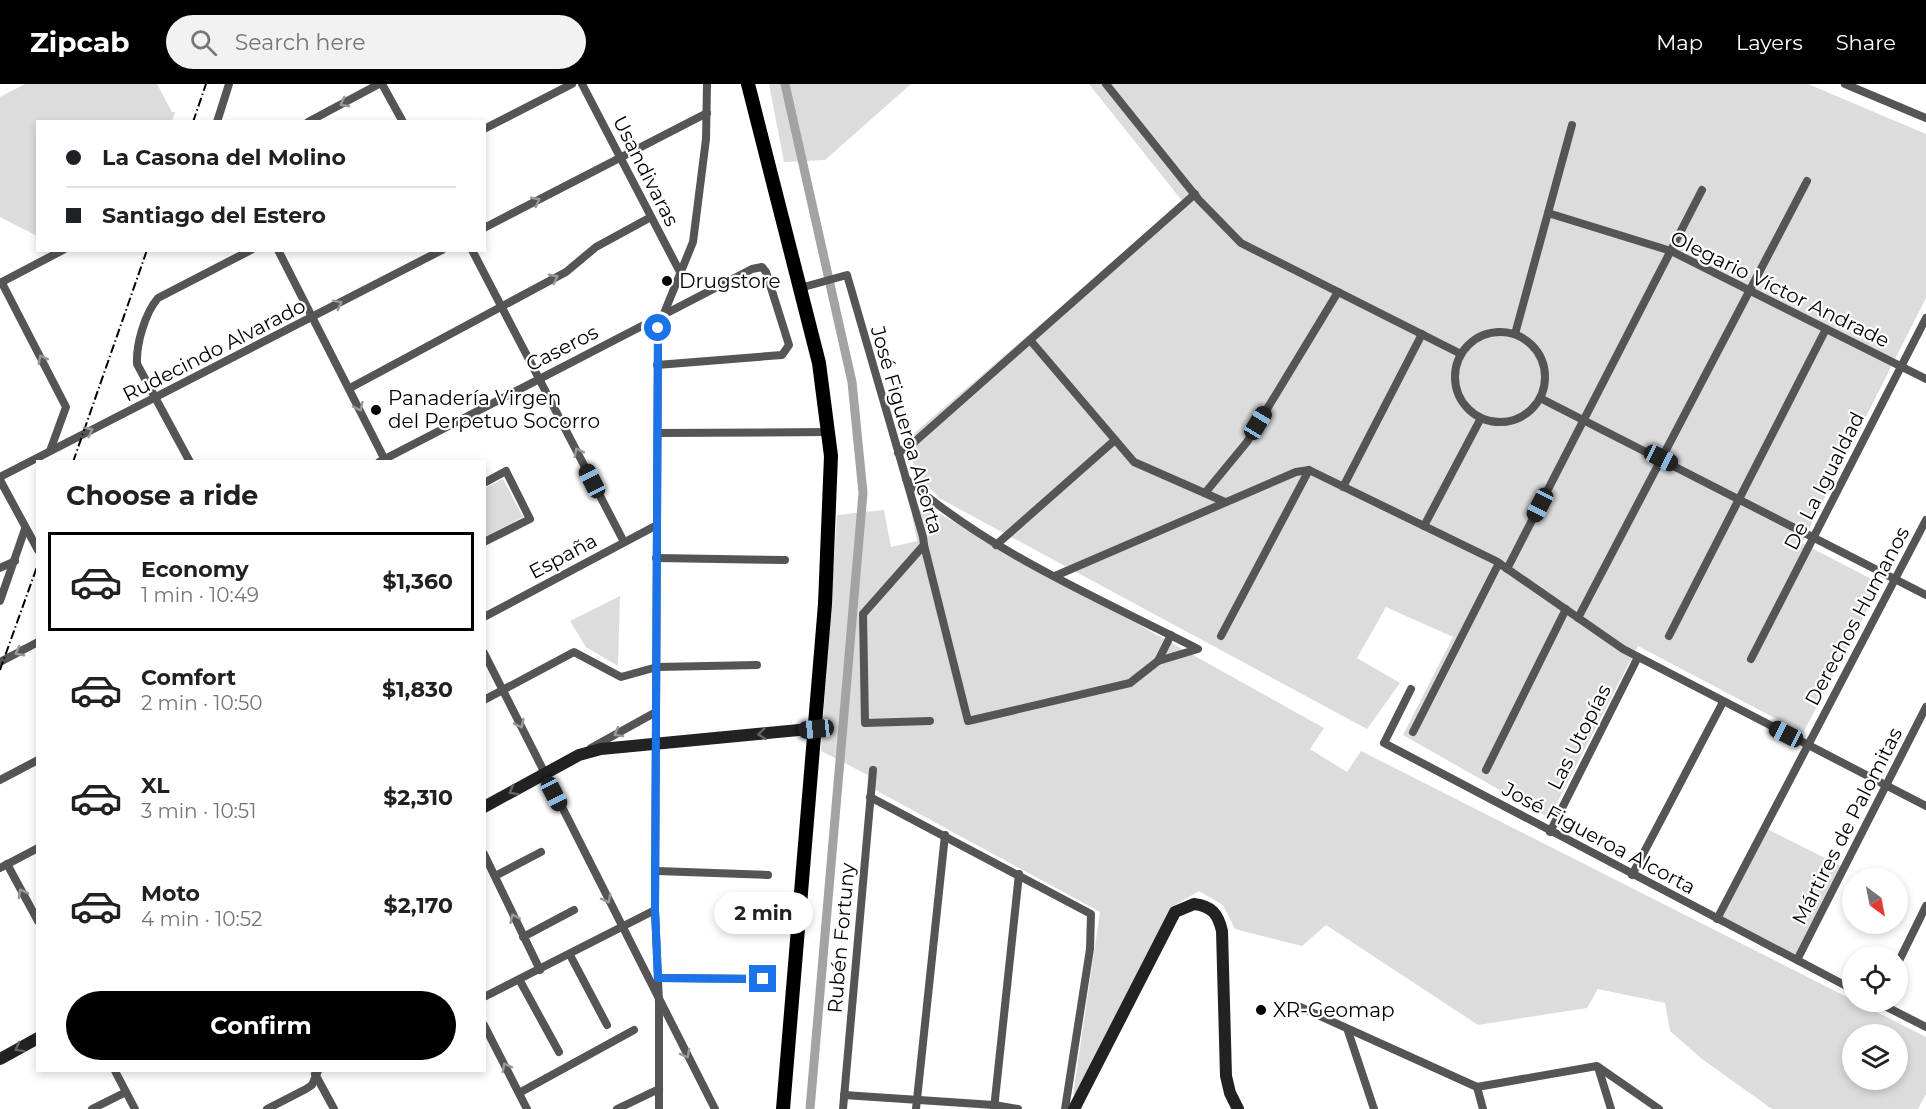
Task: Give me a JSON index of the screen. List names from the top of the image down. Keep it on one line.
{"streets":{"street":["Usandivaras","Olegario Víctor Andrade","Caseros","Rudecindo Alvarado","José Figueroa Alcorta","De La Igualdad","España","Derechos Humanos","Las Utopías","Mártires de Palomitas","Rubén Fortuny"]},"crossings":[["Olegario Víctor Andrade","De La Igualdad"],["José Figueroa Alcorta","Derechos Humanos"],["José Figueroa Alcorta","Las Utopías"],["José Figueroa Alcorta","Mártires de Palomitas"]],"one_way":["Rudecindo Alvarado"],"places":["Drugstore","Panadería Virgen del Perpetuo Socorro","XR-Geomap"],"north":"bottom right","page":{"header":"Zipcab","search":"Search here","nav":["Map","Layers","Share"],"banner":["La Casona del Molino","Santiago del Estero"],"heading":"Choose a ride","list":[{"name":"Economy","note":"1 min · 10:49","value":"$1,360"},{"name":"Comfort","note":"2 min · 10:50","value":"$1,830"},{"name":"XL","note":"3 min · 10:51","value":"$2,310"},{"name":"Moto","note":"4 min · 10:52","value":"$2,170"}],"bubble":"2 min","buttons":"Confirm"}}
